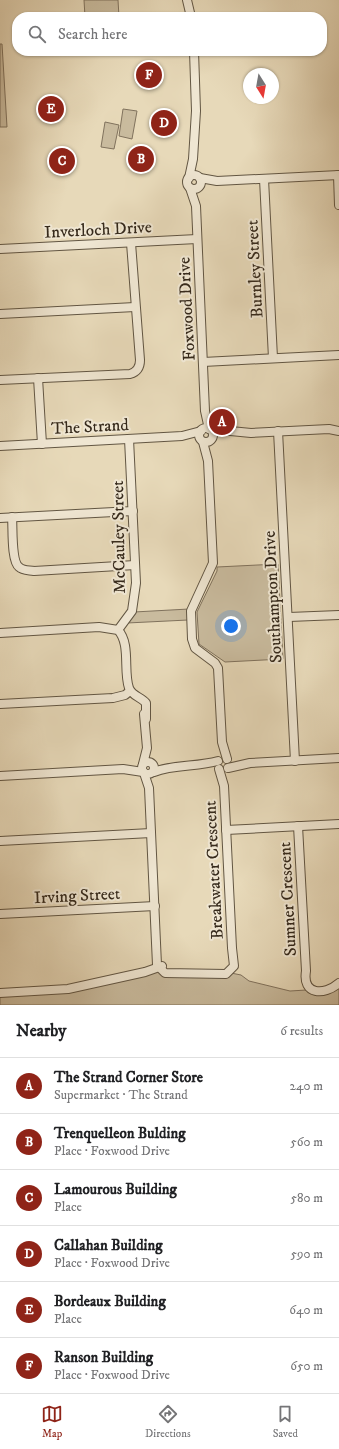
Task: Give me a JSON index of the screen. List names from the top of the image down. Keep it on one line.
{"streets":{"street":["Inverloch Drive","Burnley Street","Foxwood Drive","The Strand","McCauley Street","Southampton Drive","Breakwater Crescent","Irving Street","Sumner Crescent"]},"crossings":[["Inverloch Drive","Foxwood Drive"],["Foxwood Drive","The Strand"],["The Strand","McCauley Street"],["The Strand","Southampton Drive"]],"north":"bottom","page":{"search":"Search here","pins":["F","E","D","B","C","A"],"heading":["Nearby","6 results"],"list":[{"mark":"A","name":"The Strand Corner Store","note":"Supermarket · The Strand","value":"240 m"},{"mark":"B","name":"Trenquelleon Bulding","note":"Place · Foxwood Drive","value":"560 m"},{"mark":"C","name":"Lamourous Building","note":"Place","value":"580 m"},{"mark":"D","name":"Callahan Building","note":"Place · Foxwood Drive","value":"590 m"},{"mark":"E","name":"Bordeaux Building","note":"Place","value":"640 m"},{"mark":"F","name":"Ranson Building","note":"Place · Foxwood Drive","value":"650 m"}],"nav":["Map","Directions","Saved"]}}
